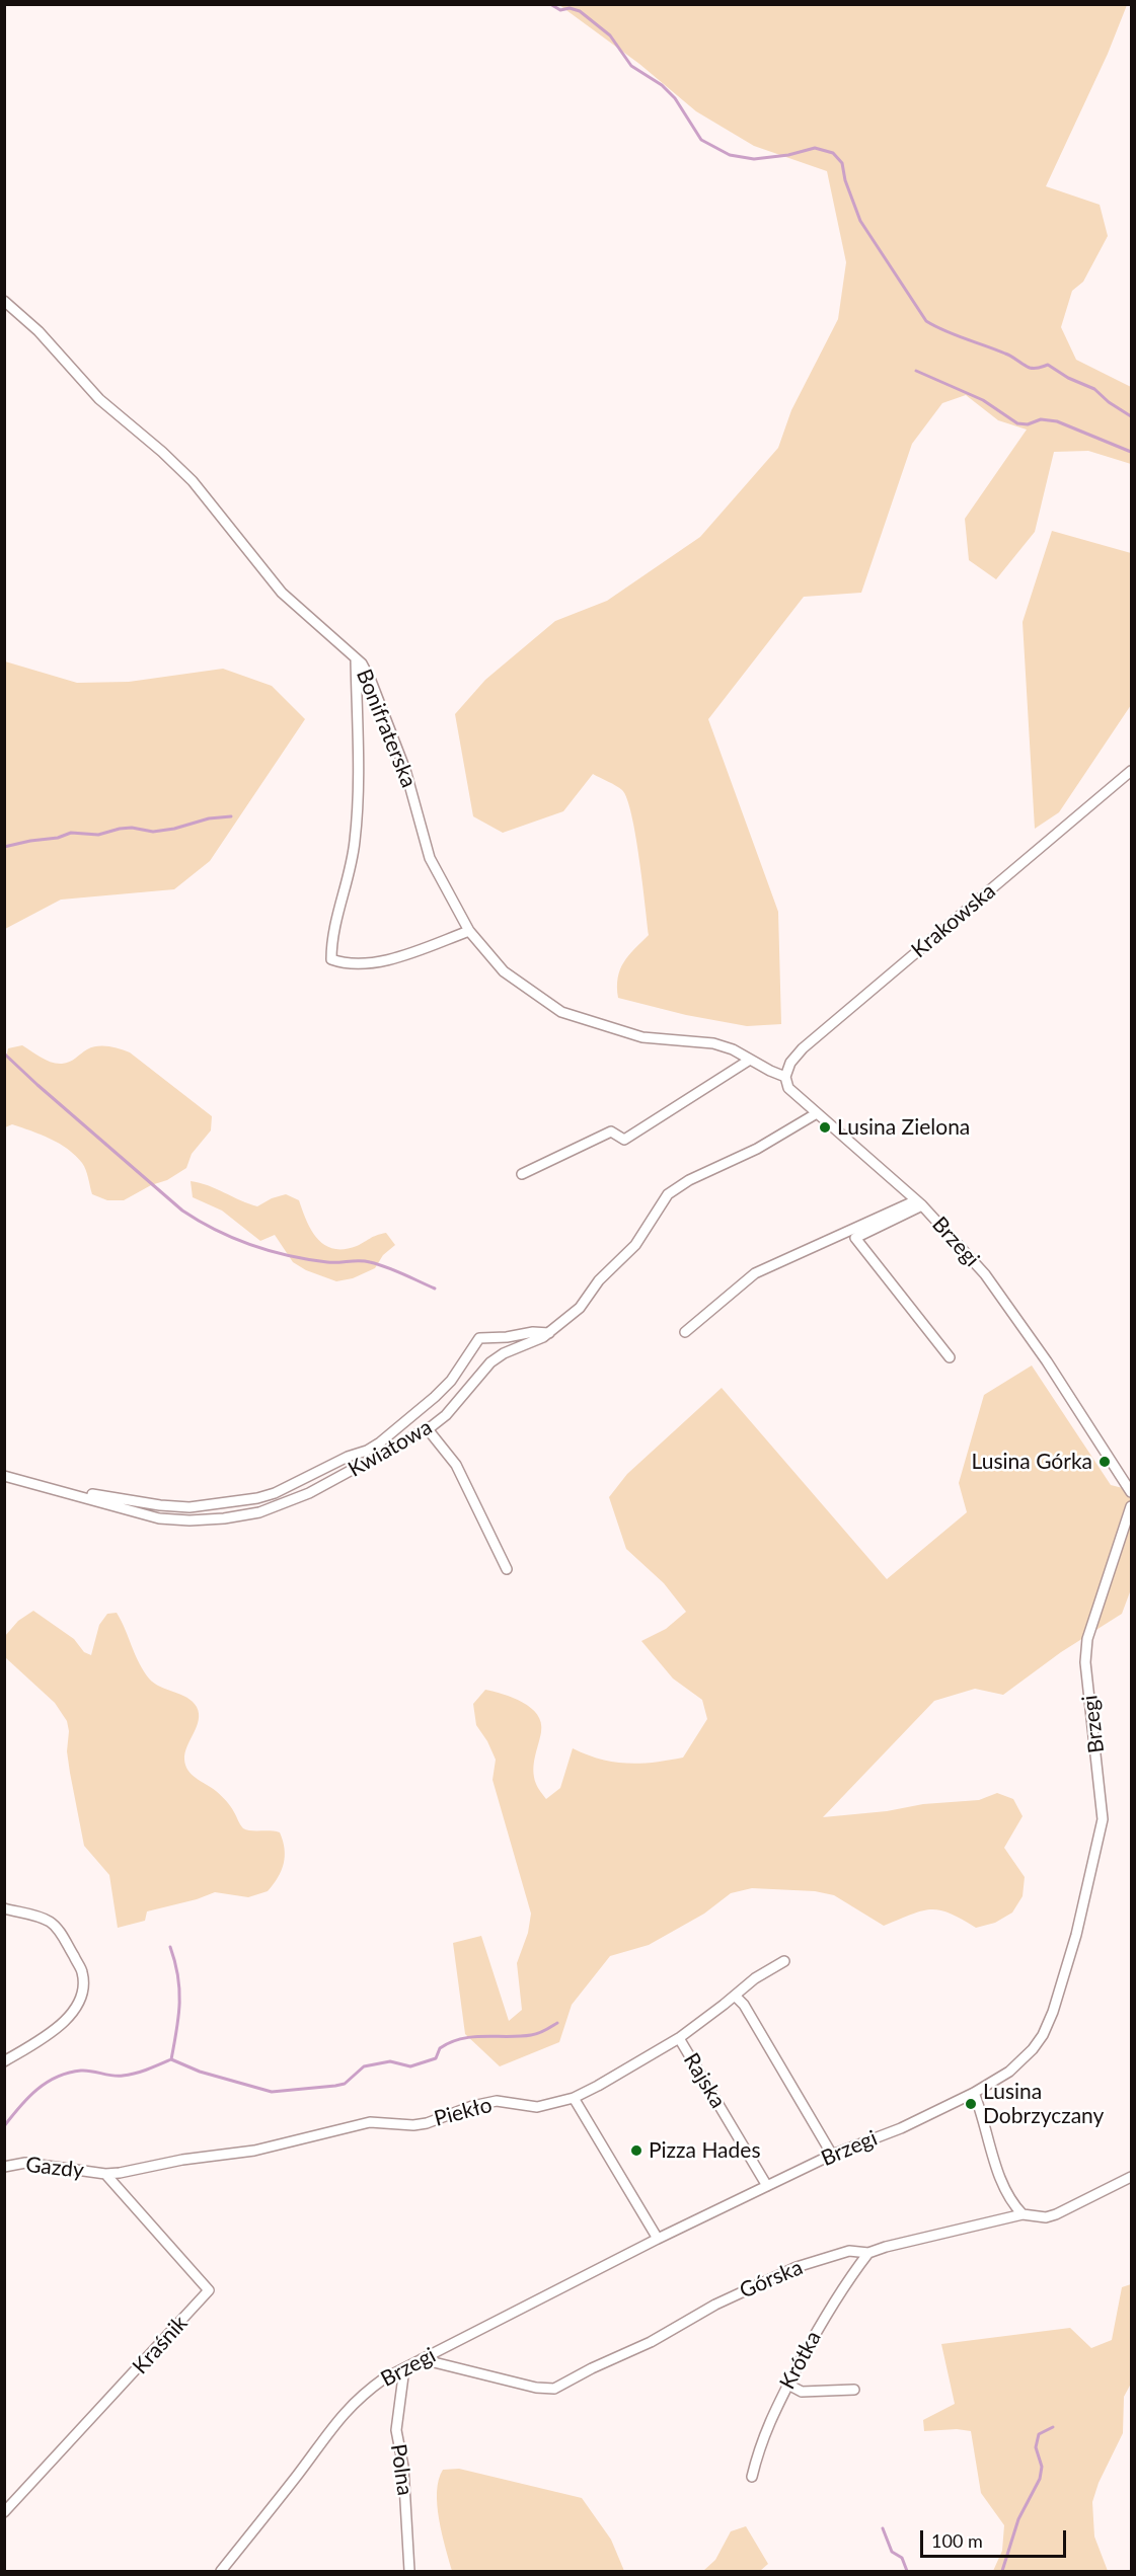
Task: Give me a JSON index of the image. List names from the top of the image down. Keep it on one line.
{"streets":{"street":["Bonifraterska","Krakowska","Brzegi","Kwiatowa","Rajska","Piekło","Gazdy","Górska","Kraśnik","Krótka","Polna"]},"crossings":[["Bonifraterska","Krakowska"],["Bonifraterska","Brzegi"],["Krakowska","Brzegi"],["Brzegi","Kwiatowa"],["Brzegi","Rajska"],["Brzegi","Górska"],["Brzegi","Polna"],["Rajska","Piekło"],["Piekło","Gazdy"],["Piekło","Kraśnik"],["Gazdy","Kraśnik"],["Górska","Krótka"]],"places":["Lusina Zielona","Lusina Górka","Lusina Dobrzyczany","Pizza Hades"],"scale_bar":"100 m"}
